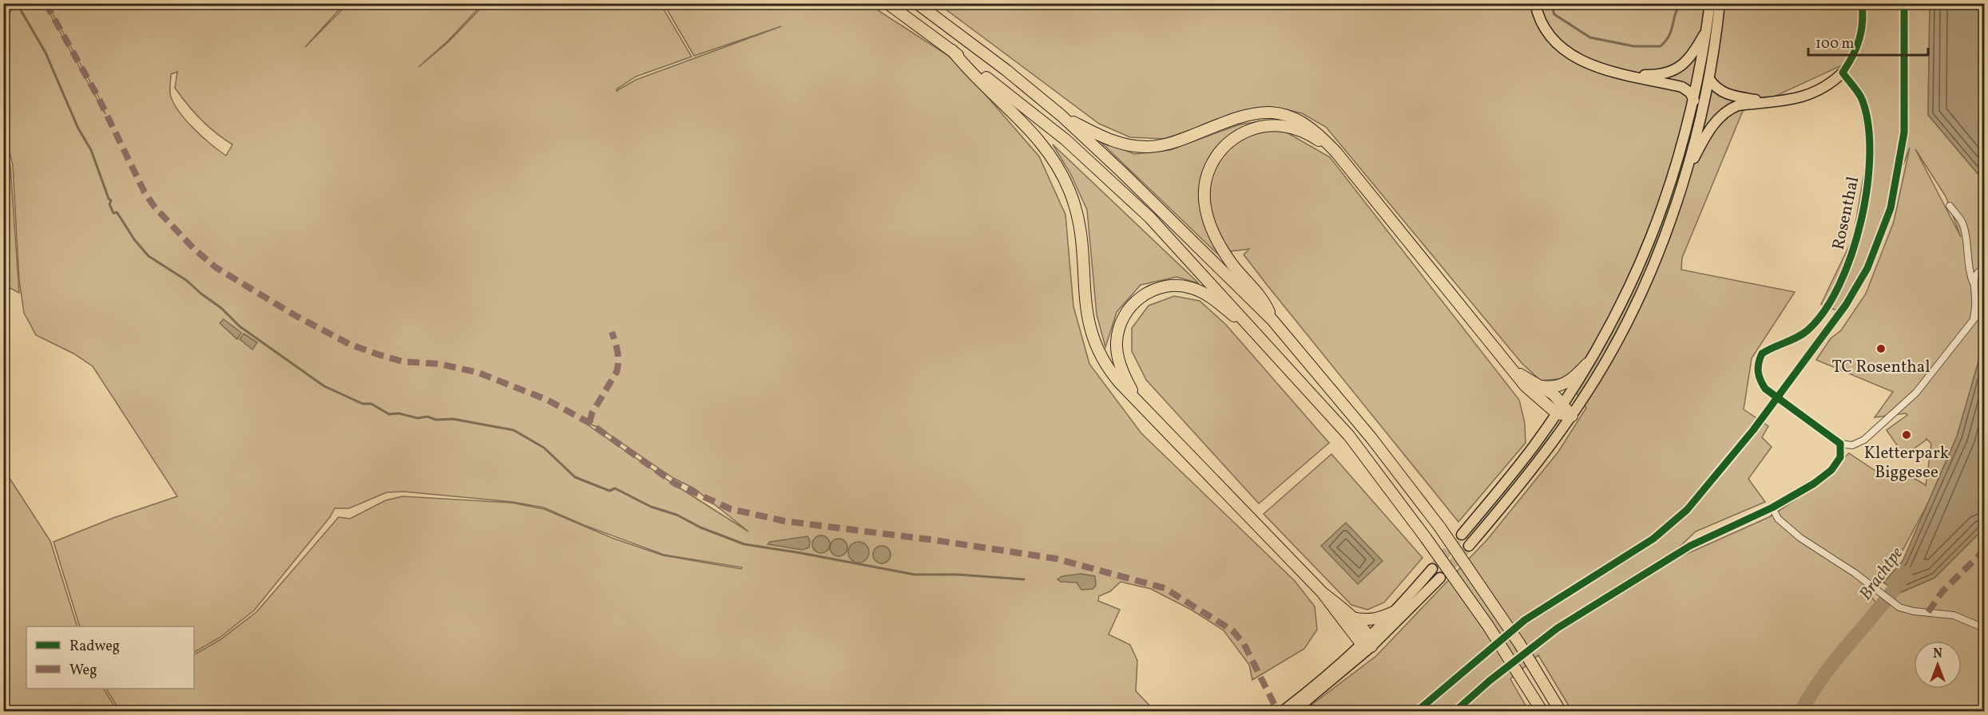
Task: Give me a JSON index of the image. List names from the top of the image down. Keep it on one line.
{"streets":{"street":["Rosenthal"]},"water":["Brachtpe"],"places":["TC Rosenthal","Kletterpark Biggesee"],"legend":["Radweg","Weg"],"scale_bar":"100 m","north":"top"}
